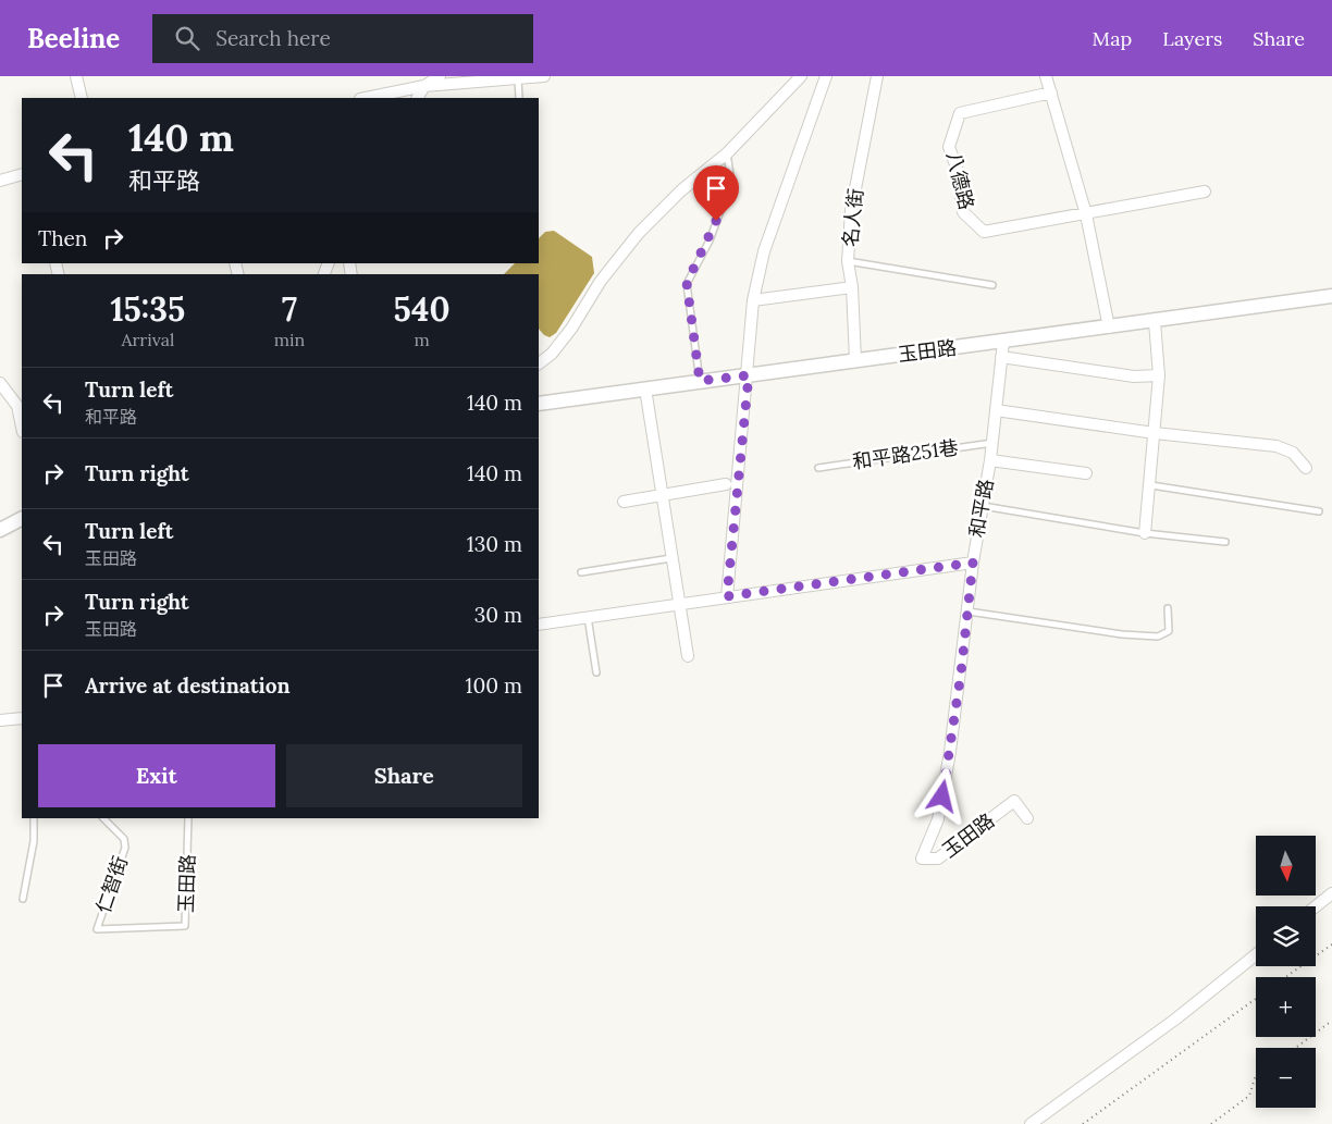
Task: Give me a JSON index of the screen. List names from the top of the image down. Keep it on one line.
{"streets":{"street":["八德路","名人街","玉田路","和平路"],"lane":["和平路251巷","仁智街"]},"crossings":[["名人街","玉田路"],["玉田路","和平路"],["玉田路","仁智街"],["和平路251巷","和平路"]],"north":"bottom","page":{"header":"Beeline","search":"Search here","nav":["Map","Layers","Share"],"turn":["140 m","和平路"],"then":"Then","eta":["15:35","Arrival","7","min","540","m"],"list":[{"name":"Turn left","note":"和平路","value":"140 m"},{"name":"Turn right","value":"140 m"},{"name":"Turn left","note":"玉田路","value":"130 m"},{"name":"Turn right","note":"玉田路","value":"30 m"},{"name":"Arrive at destination","value":"100 m"}],"buttons":["Exit","Share"],"map_buttons":["+","−"]}}
